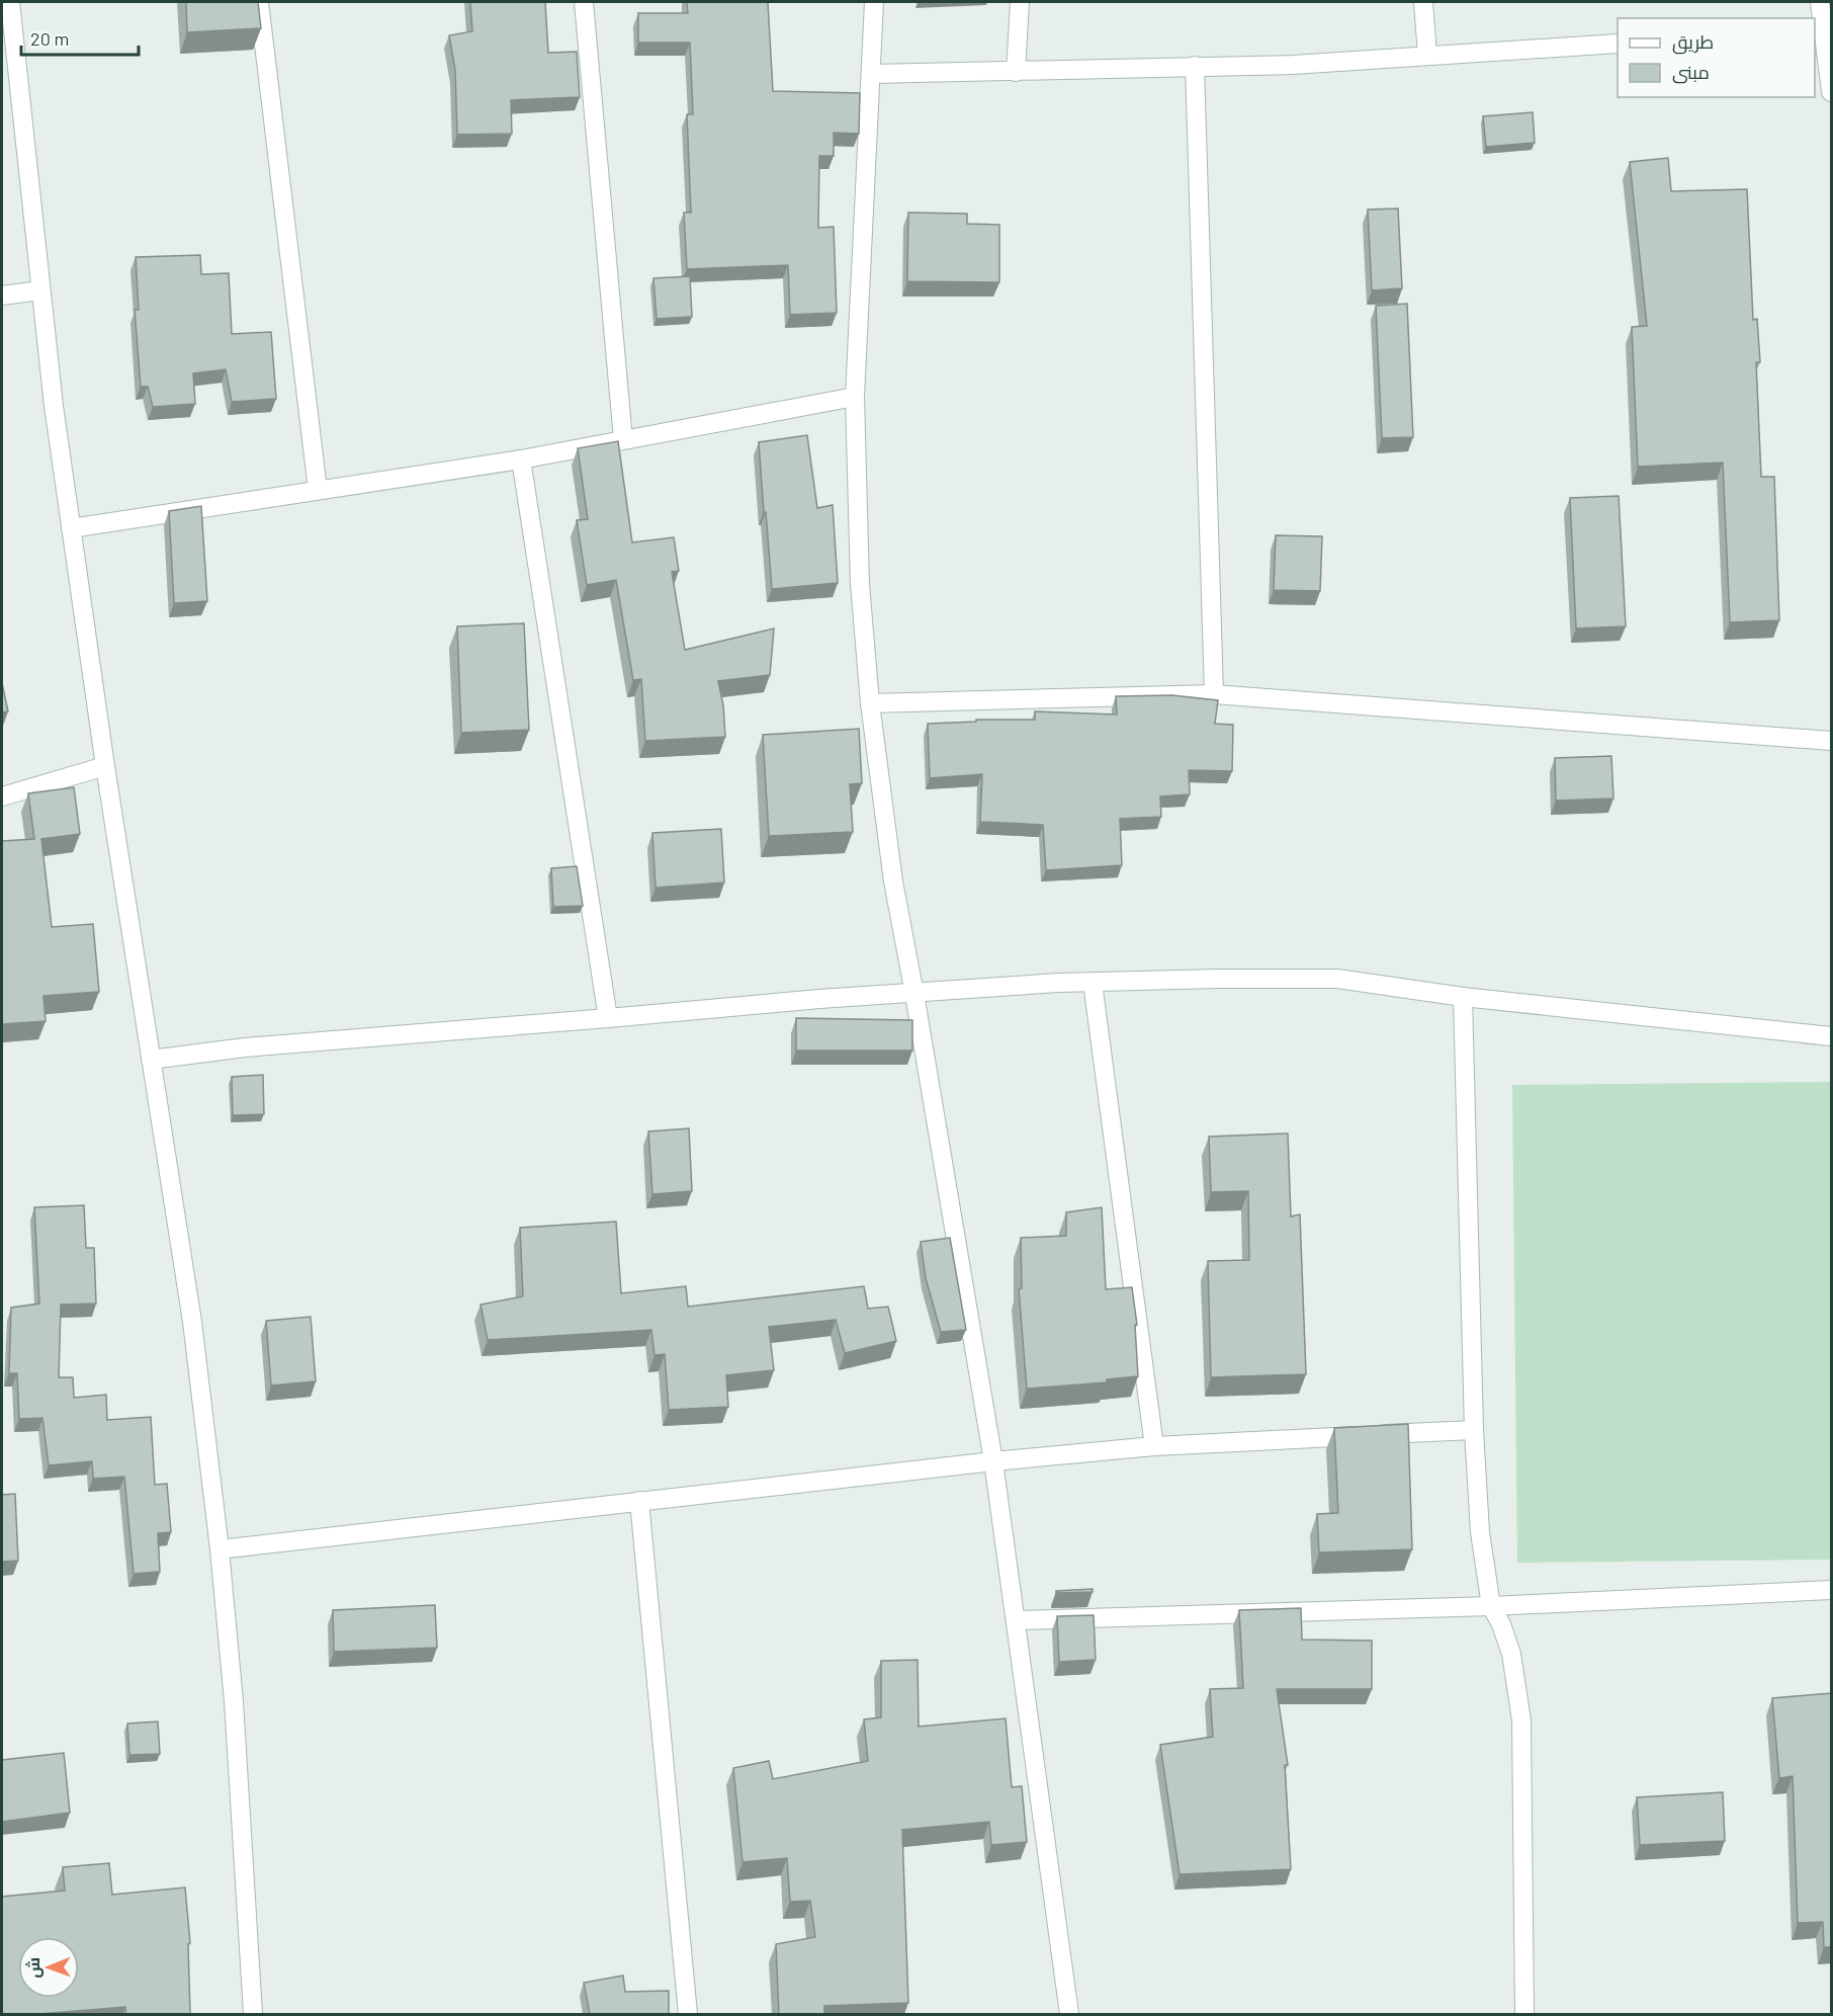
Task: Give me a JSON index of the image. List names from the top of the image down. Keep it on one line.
{"legend":["طريق","مبنى"],"scale_bar":"20 m","north":"left"}
